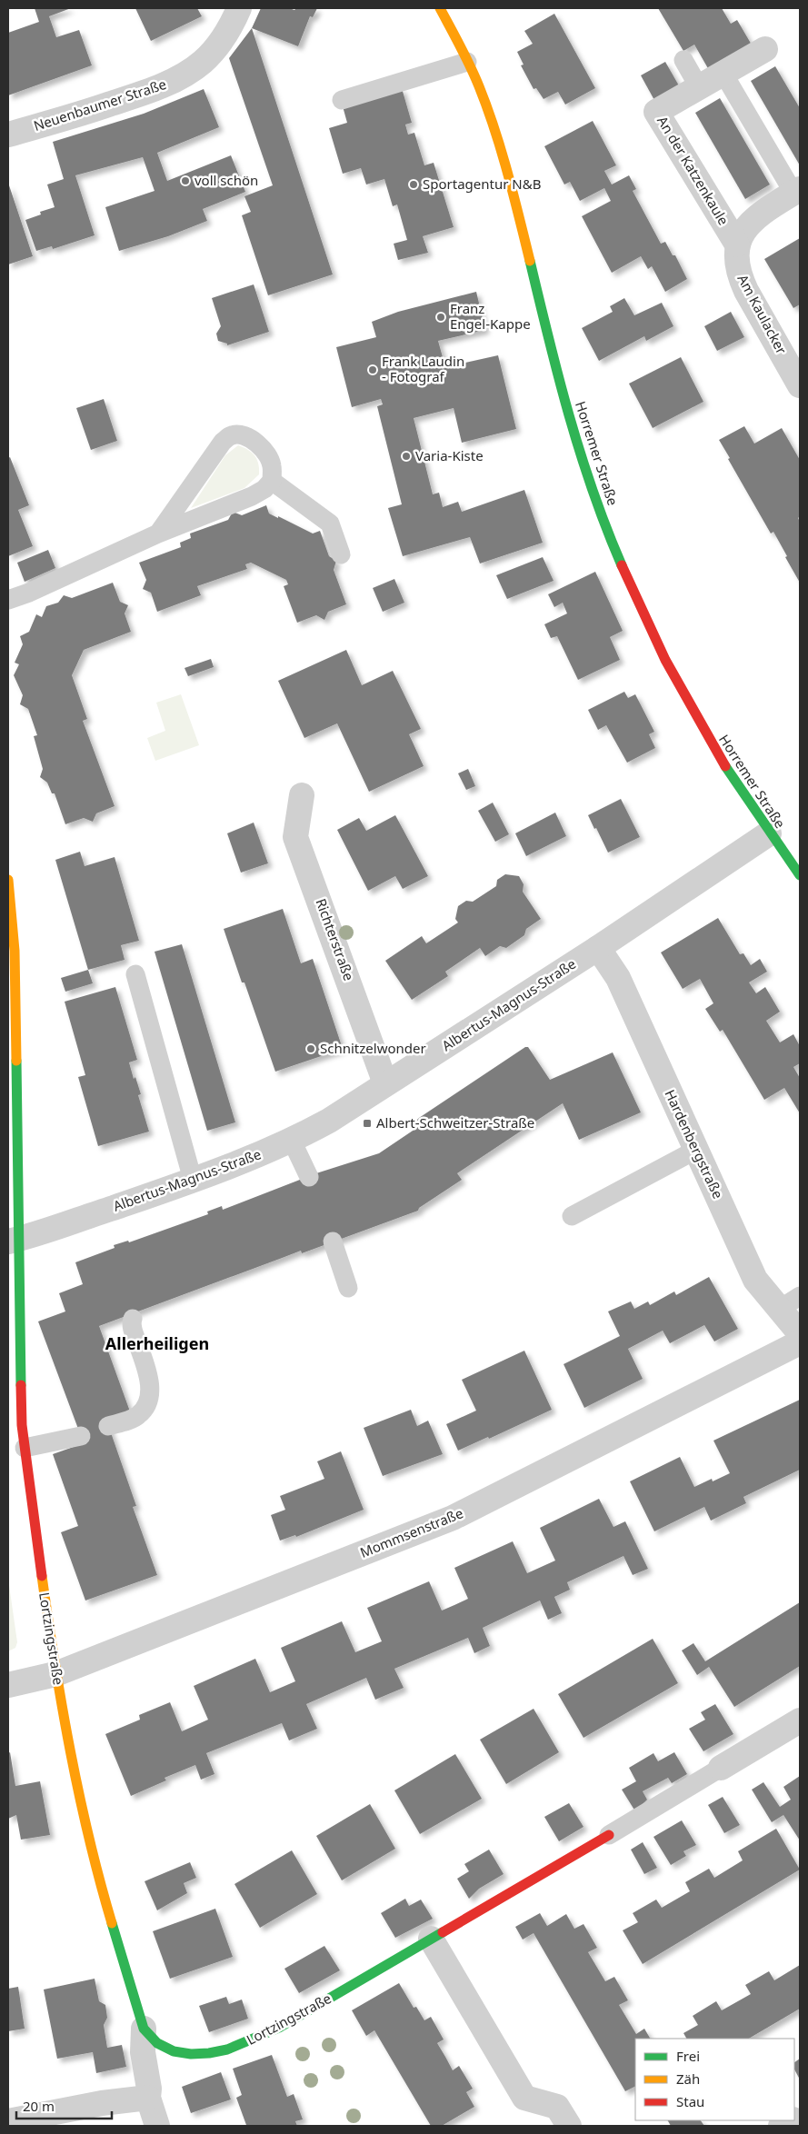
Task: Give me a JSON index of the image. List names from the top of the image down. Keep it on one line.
{"streets":{"street":["Neuenbaumer Straße","An der Katzenkaule","Am Kaulacker","Horremer Straße","Richterstraße","Albertus-Magnus-Straße","Hardenbergstraße","Mommsenstraße","Lortzingstraße"]},"crossings":[["An der Katzenkaule","Am Kaulacker"],["Horremer Straße","Albertus-Magnus-Straße"],["Richterstraße","Albertus-Magnus-Straße"],["Albertus-Magnus-Straße","Hardenbergstraße"],["Albertus-Magnus-Straße","Lortzingstraße"],["Mommsenstraße","Lortzingstraße"]],"districts":["Allerheiligen"],"places":{"other":["voll schön","Sportagentur N&B","Franz Engel-Kappe","Frank Laudin - Fotograf","Varia-Kiste","Schnitzelwonder"],"transit":["Albert-Schweitzer-Straße"]},"legend":["Frei","Zäh","Stau"],"scale_bar":"20 m"}
